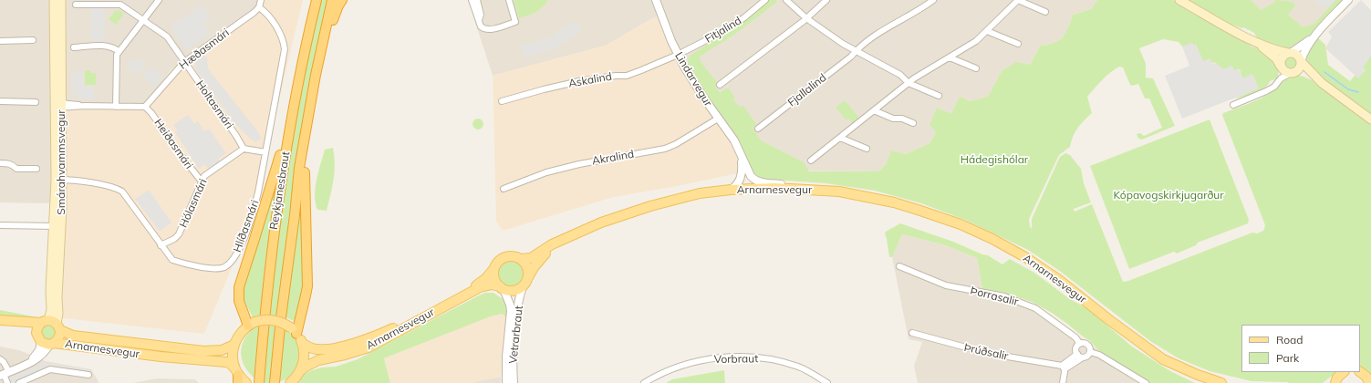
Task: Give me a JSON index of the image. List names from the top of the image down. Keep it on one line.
{"streets":{"highway":["Reykjanesbraut"],"main road":["Smárahvammsvegur","Arnarnesvegur"],"street":["Fitjalind","Hæðasmári","Lindarvegur","Askalind","Fjallalind","Holtasmári","Heiðasmári","Akralind","Hólasmári","Hlíðasmári","Þorrasalir","Vetrarbraut","Þrúðsalir","Vorbraut"]},"crossings":[["Fitjalind","Lindarvegur"],["Fitjalind","Askalind"],["Hæðasmári","Holtasmári"],["Hæðasmári","Heiðasmári"],["Hæðasmári","Hlíðasmári"],["Lindarvegur","Askalind"],["Lindarvegur","Akralind"],["Lindarvegur","Arnarnesvegur"],["Holtasmári","Hólasmári"],["Heiðasmári","Hólasmári"],["Smárahvammsvegur","Arnarnesvegur"],["Smárahvammsvegur","Hlíðasmári"],["Arnarnesvegur","Vetrarbraut"],["Hólasmári","Hlíðasmári"]],"parks":["Hádegishólar","Kópavogskirkjugarður"],"legend":["Road","Park"]}
